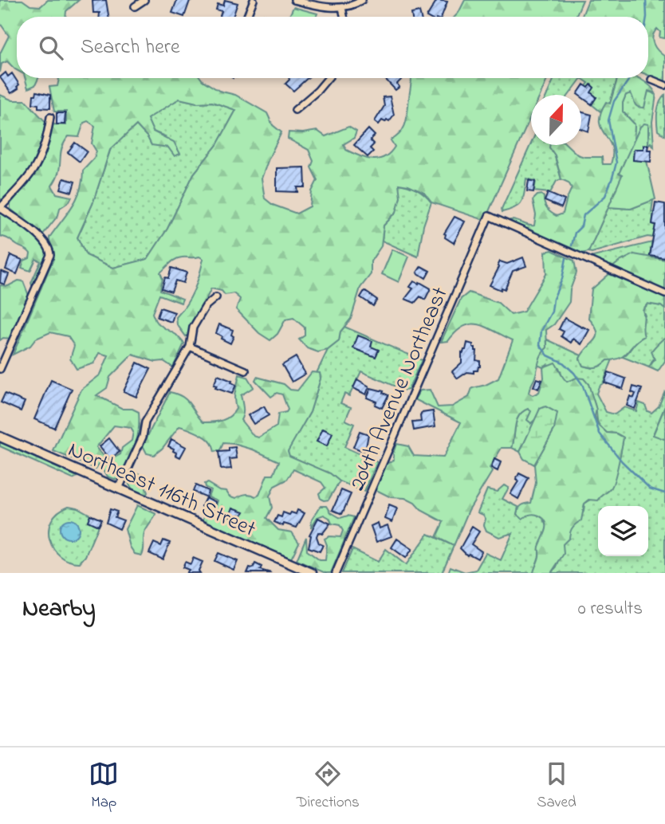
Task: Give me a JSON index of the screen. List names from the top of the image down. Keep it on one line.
{"streets":{"street":["204th Avenue Northeast","Northeast 116th Street"]},"north":"top","page":{"search":"Search here","heading":["Nearby","0 results"],"nav":["Map","Directions","Saved"]}}
